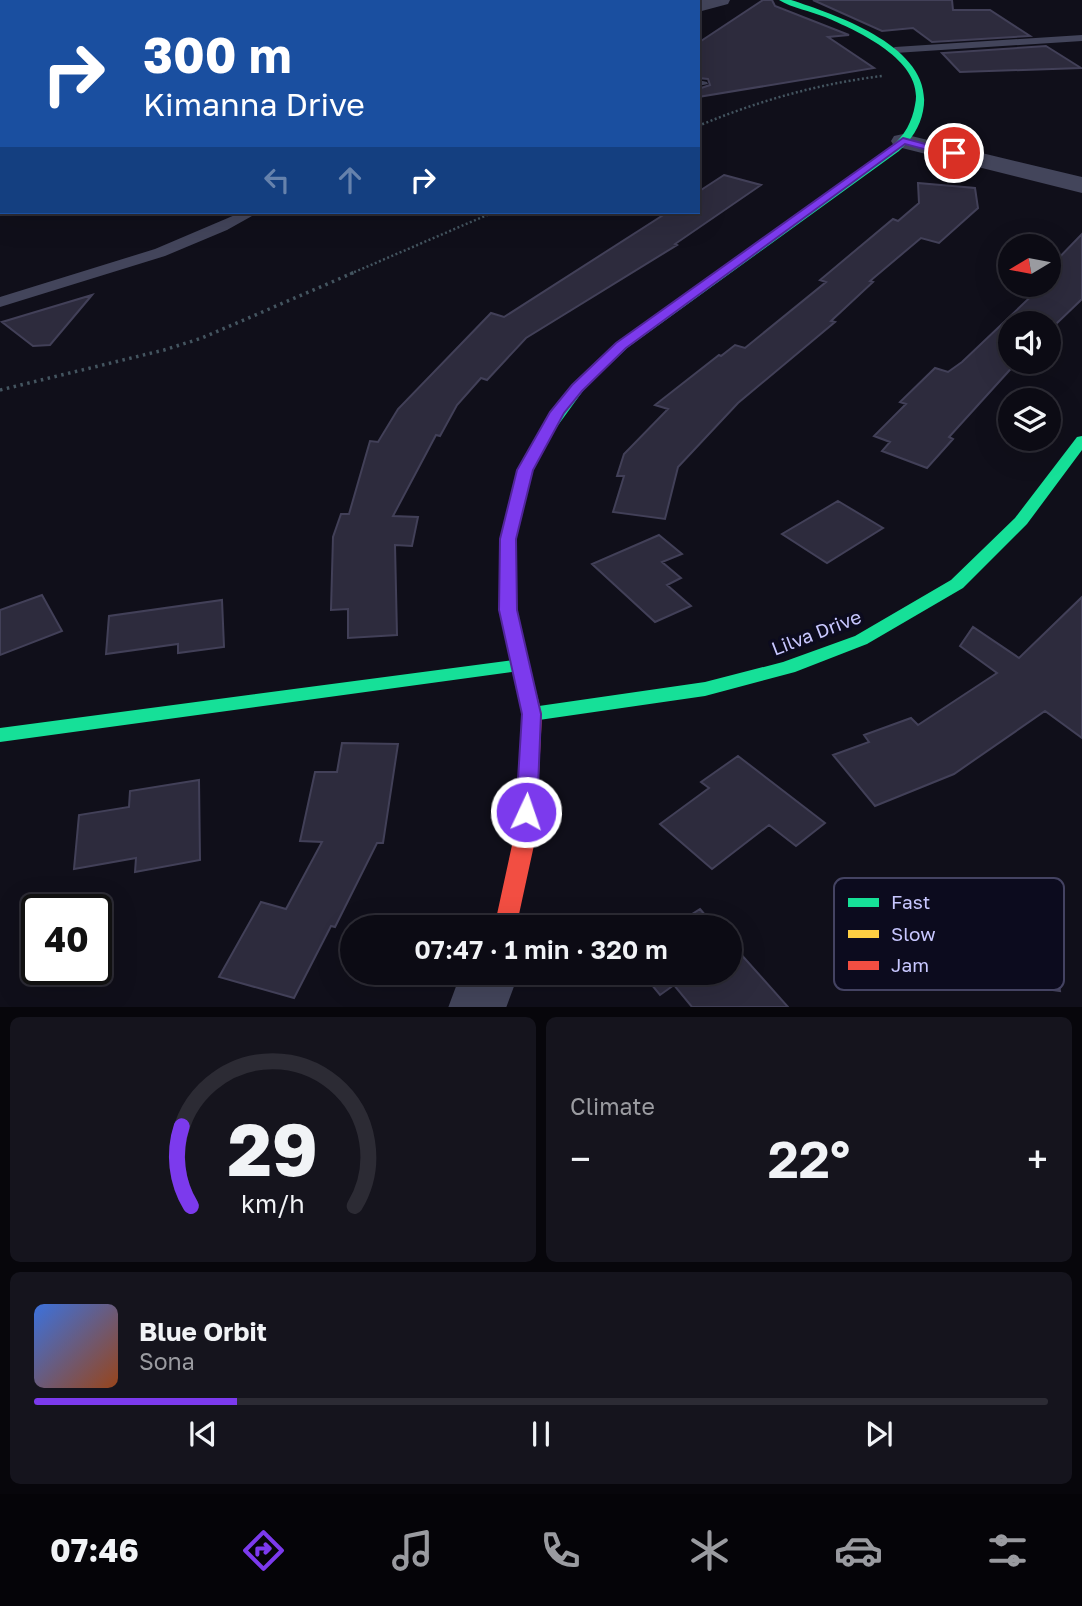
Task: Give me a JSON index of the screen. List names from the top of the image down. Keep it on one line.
{"streets":{"street":["Lilva Drive"]},"legend":["Fast","Slow","Jam"],"north":"left","page":{"turn":["300 m","Kimanna Drive"],"limit":"40","trip":"07:47 · 1 min · 320 m","tile":"Climate","heat":["−","22°","+"],"song":["Blue Orbit","Sona"],"tabs":"07:46","gauge":["29","km/h"]}}
